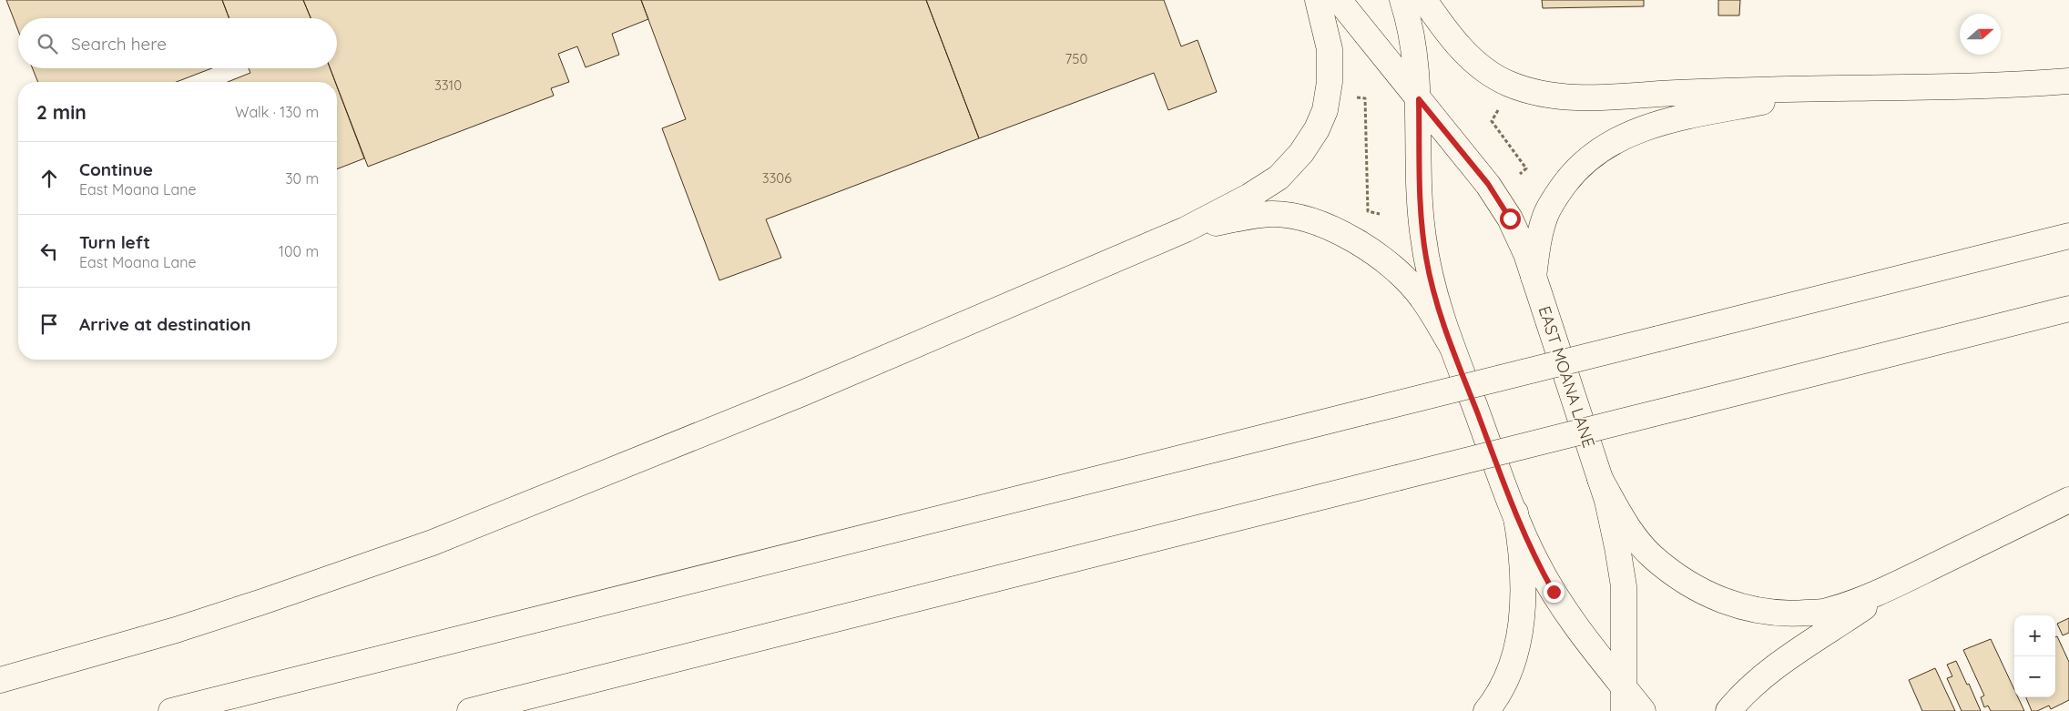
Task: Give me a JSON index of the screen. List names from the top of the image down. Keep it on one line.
{"streets":{"main road":["EAST MOANA LANE"]},"house_numbers":["750","3310","3306"],"north":"right","page":{"search":"Search here","heading":["2 min","Walk · 130 m"],"list":[["Continue","East Moana Lane","30 m"],["Turn left","East Moana Lane","100 m"],"Arrive at destination"],"map_buttons":["+","−"]}}
